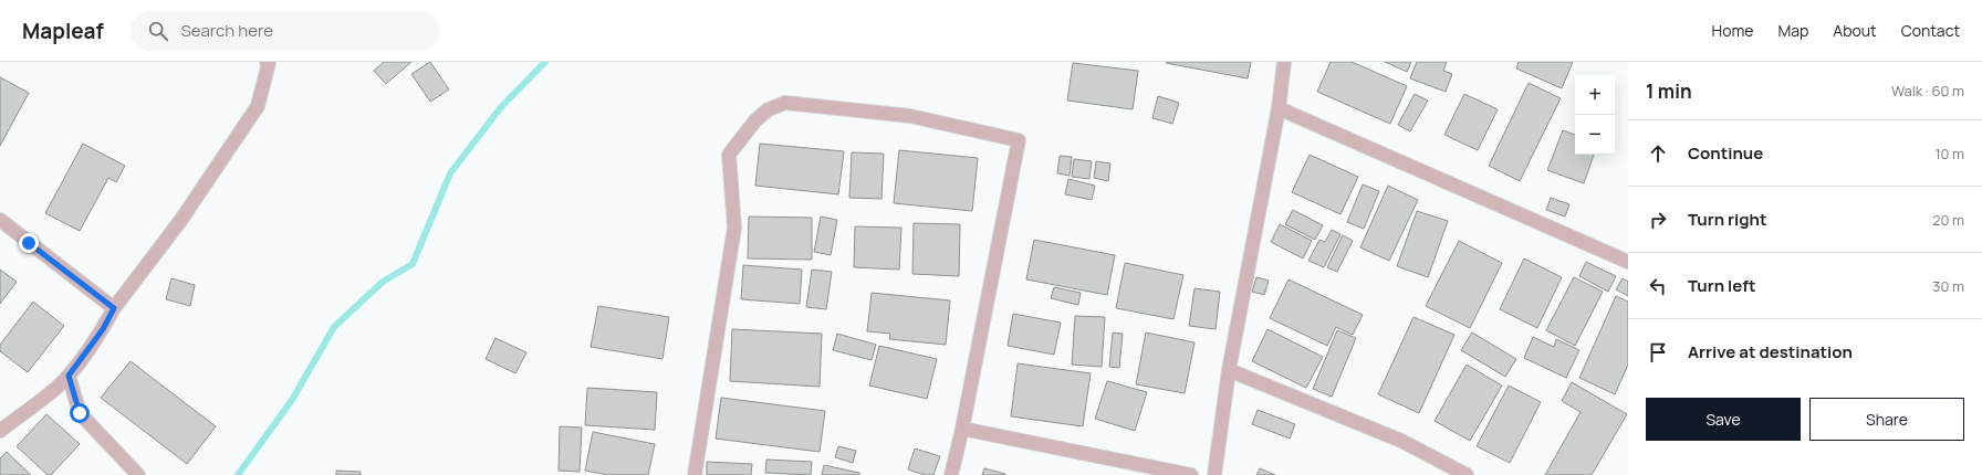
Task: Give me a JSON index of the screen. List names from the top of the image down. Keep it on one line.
{"page":{"header":"Mapleaf","search":"Search here","nav":["Home","Map","About","Contact"],"heading":["1 min","Walk · 60 m"],"map_buttons":["+","−"],"list":[["Continue","10 m"],["Turn right","20 m"],["Turn left","30 m"],"Arrive at destination"],"buttons":["Save","Share"]}}
